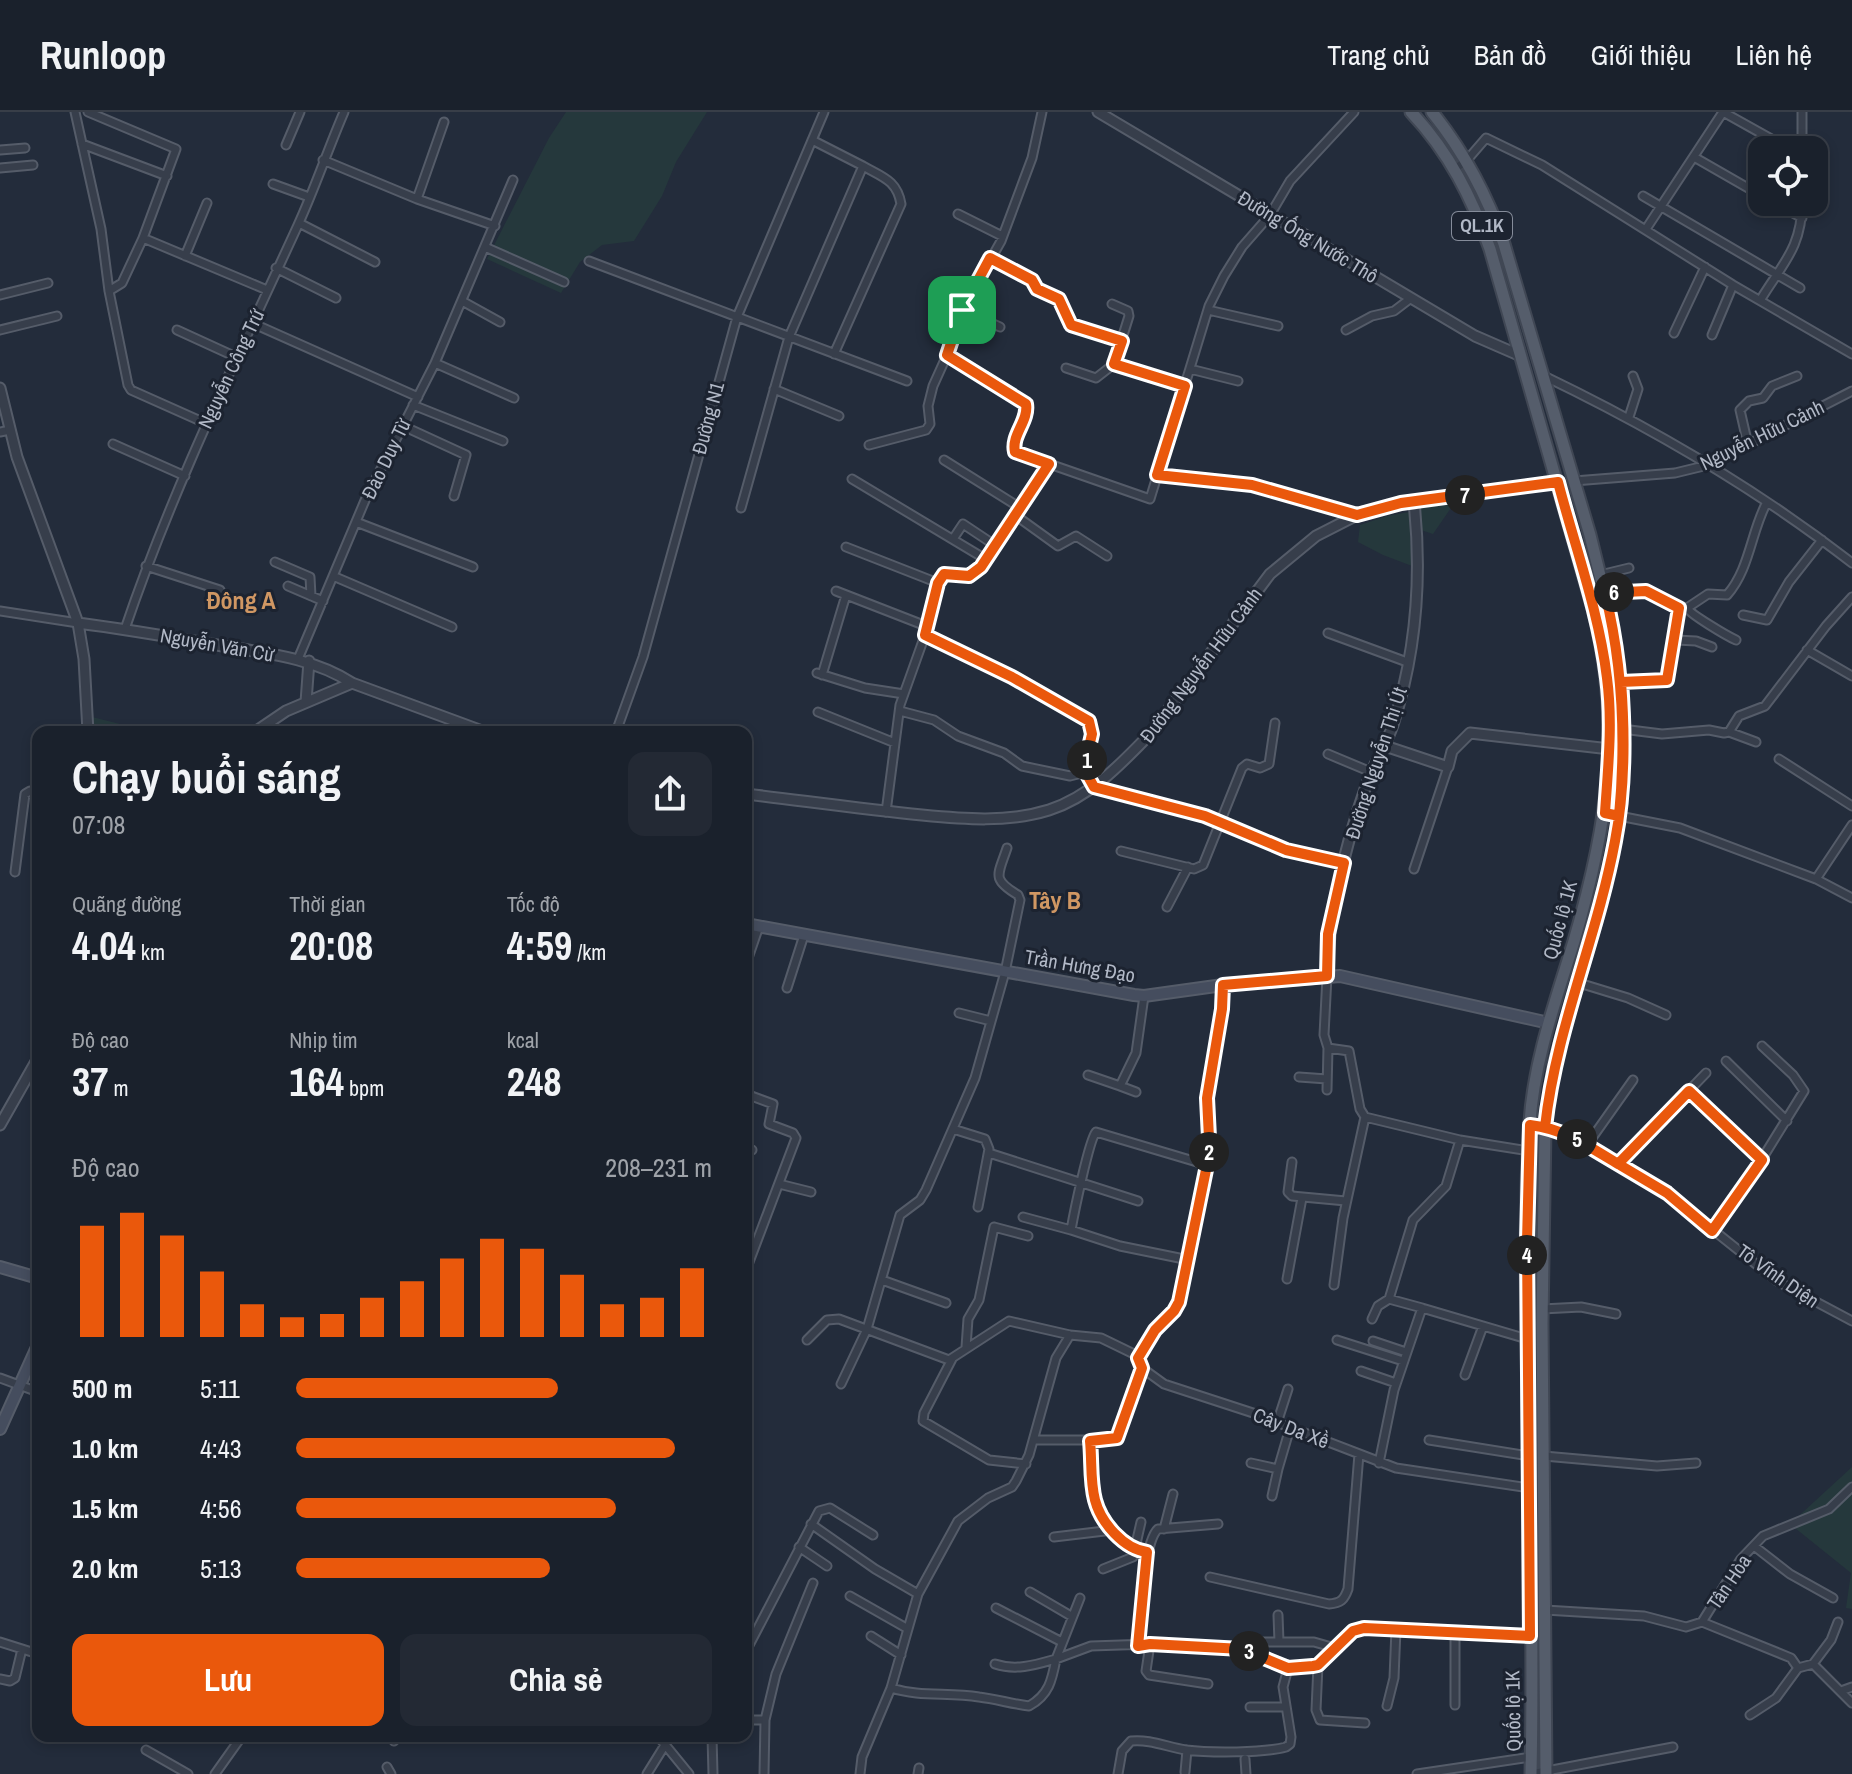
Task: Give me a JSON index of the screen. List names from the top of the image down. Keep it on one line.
{"streets":{"main road":["QL.1K","Quốc lộ 1K","Trần Hưng Đạo"],"street":["Đường Ống Nước Thô","Nguyễn Công Trứ","Đường N1","Nguyễn Hữu Cảnh","Đào Duy Từ","Nguyễn Văn Cừ","Đường Nguyễn Hữu Cảnh","Đường Nguyễn Thị Út","Tô Vĩnh Diện","Cây Da Xề","Tân Hòa"]},"crossings":[["Đường Ống Nước Thô","Quốc lộ 1K"],["Nguyễn Công Trứ","Nguyễn Văn Cừ"],["Nguyễn Hữu Cảnh","Quốc lộ 1K"],["Đào Duy Từ","Nguyễn Văn Cừ"],["Đường Nguyễn Hữu Cảnh","Đường Nguyễn Thị Út"],["Đường Nguyễn Hữu Cảnh","Quốc lộ 1K"],["Đường Nguyễn Thị Út","Trần Hưng Đạo"],["Quốc lộ 1K","Trần Hưng Đạo"],["Quốc lộ 1K","Tô Vĩnh Diện"],["Quốc lộ 1K","Cây Da Xề"],["Quốc lộ 1K","Tân Hòa"]],"districts":["Đông A","Tây B"],"page":{"header":"Runloop","nav":["Trang chủ","Bản đồ","Giới thiệu","Liên hệ"],"pins":["7","6","1","5","2","4","3"],"heading":["Chạy buổi sáng","07:08"],"stats":[["Quãng đường","4.04 km"],["Thời gian","20:08"],["Tốc độ","4:59 /km"],["Độ cao","37 m"],["Nhịp tim","164 bpm"],["kcal","248"]],"chart":["Độ cao","208–231 m"],"list":[{"name":"500 m","note":"5:11"},{"name":"1.0 km","note":"4:43"},{"name":"1.5 km","note":"4:56"},{"name":"2.0 km","note":"5:13"}],"buttons":["Lưu","Chia sẻ"]}}
